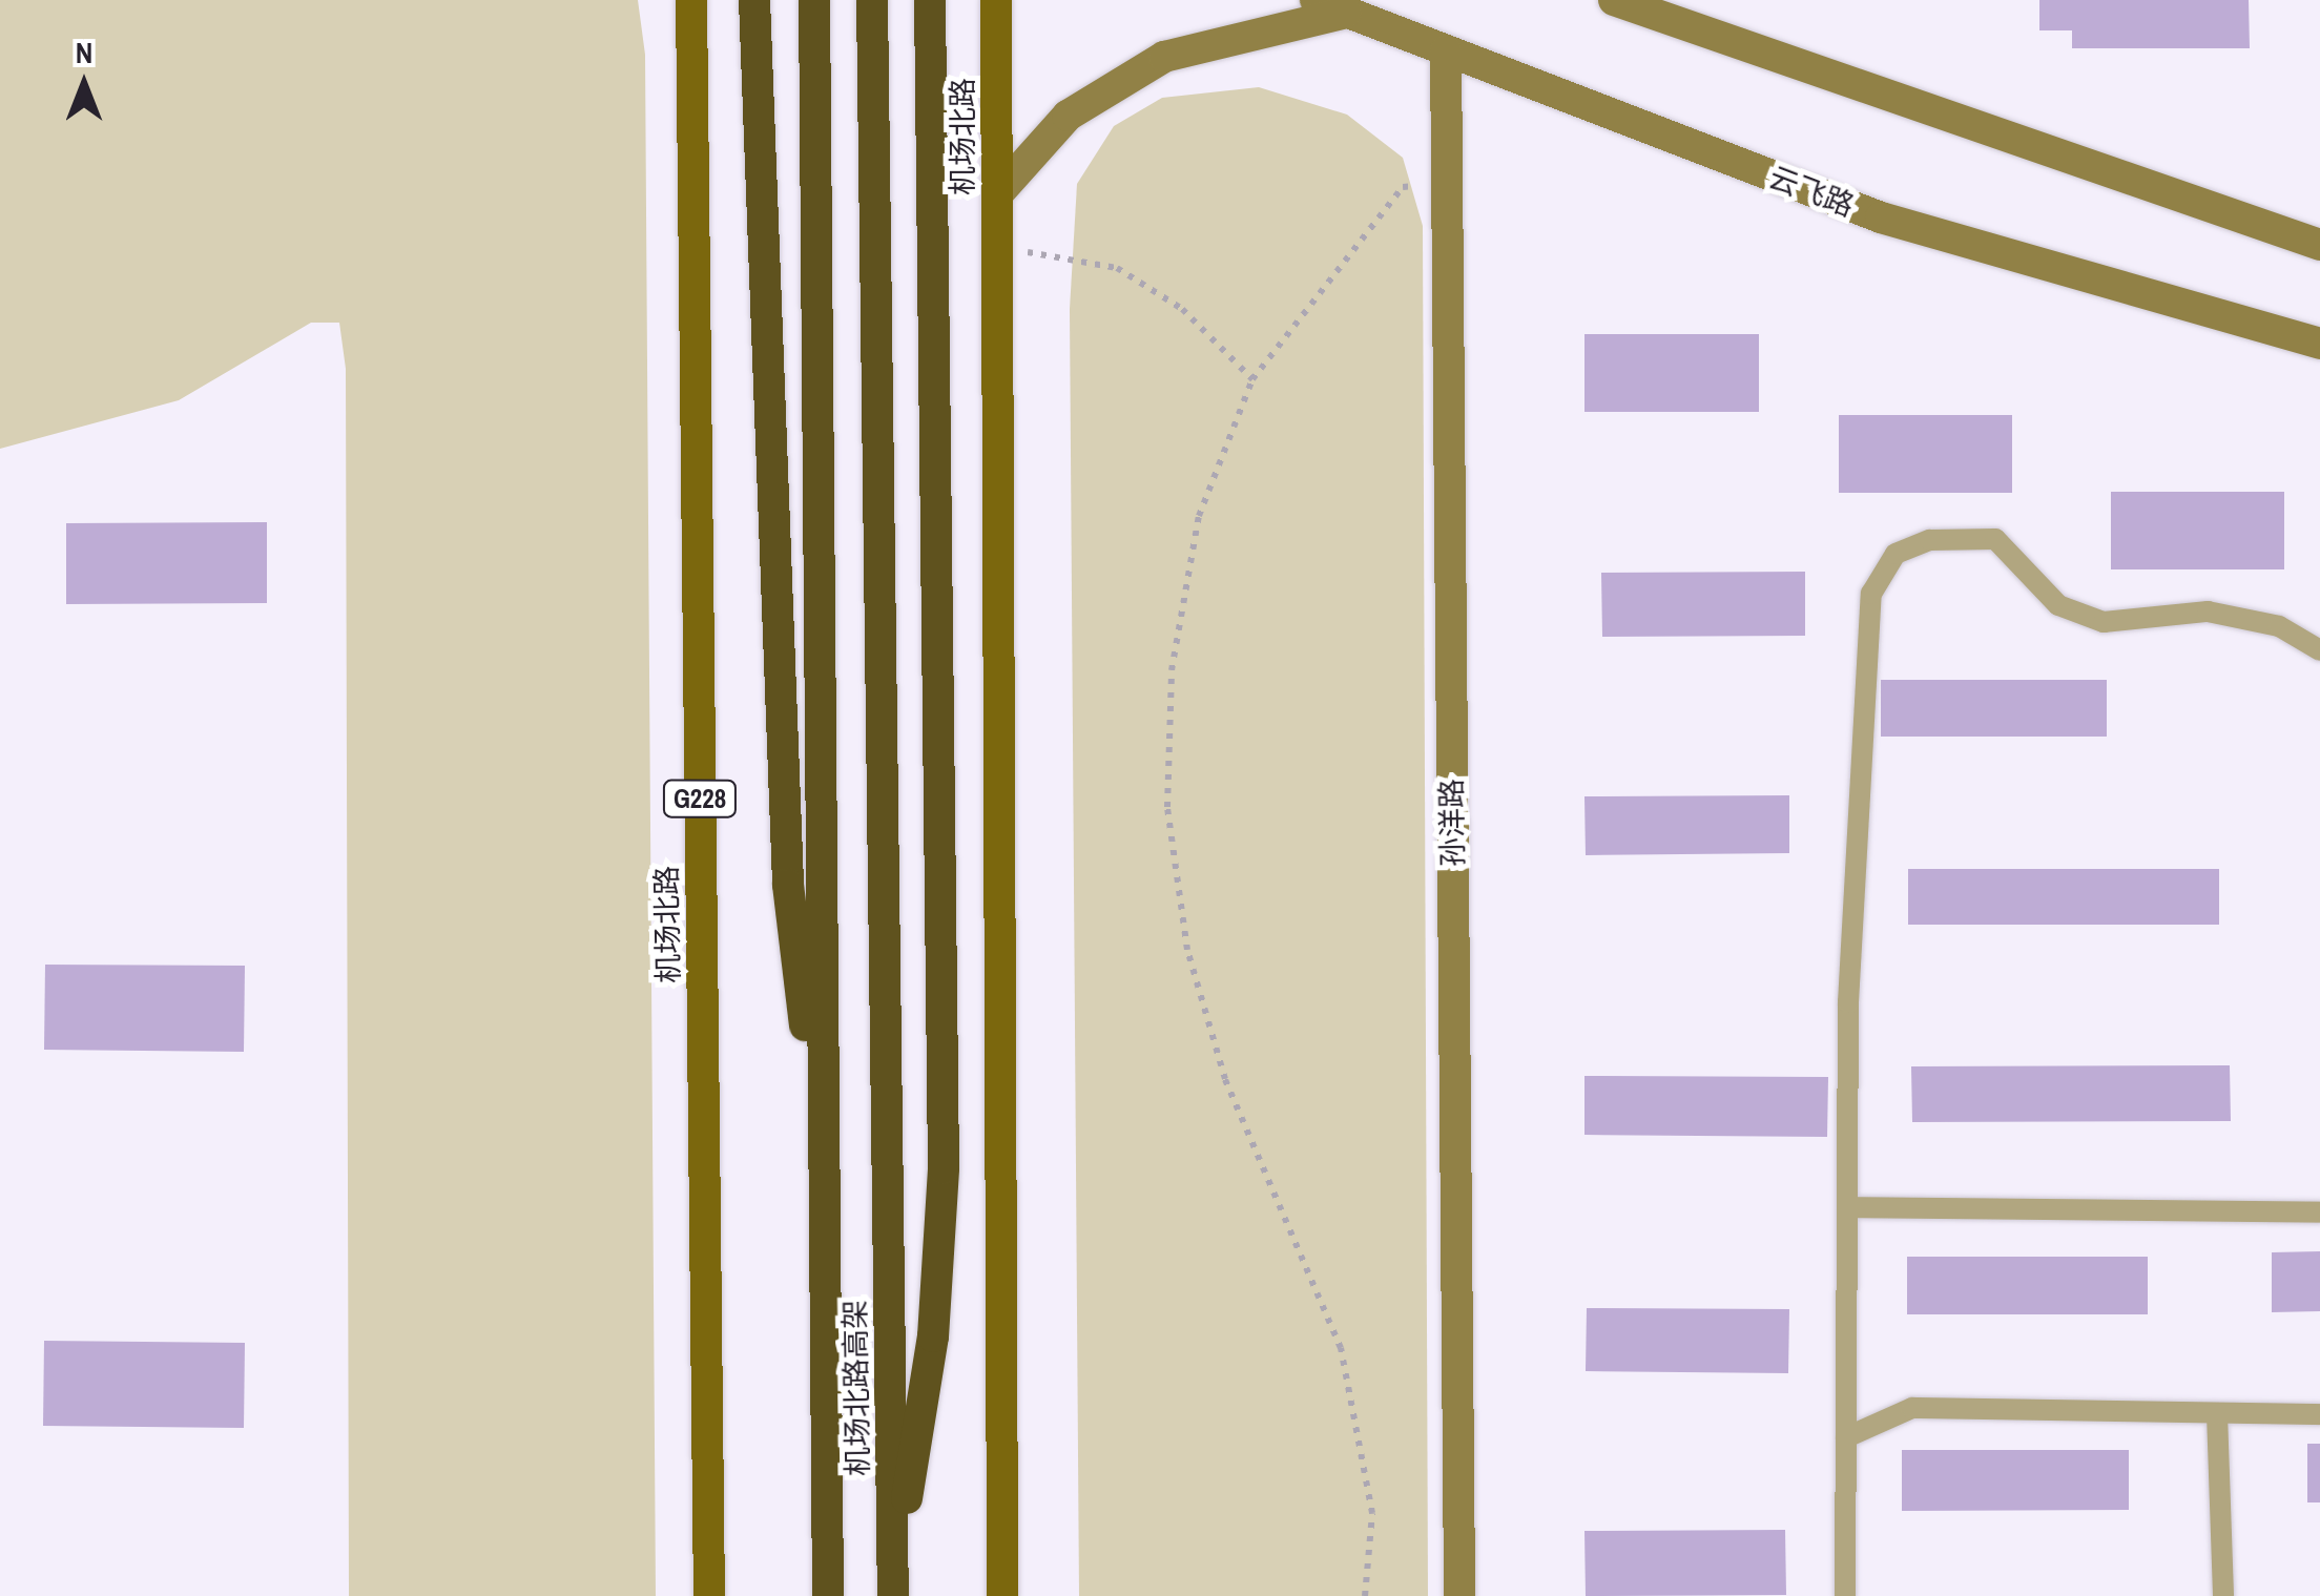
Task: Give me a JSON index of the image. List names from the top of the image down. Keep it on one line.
{"streets":{"highway":["机场北路高架"],"main road":["机场北路","G228"],"street":["云飞路","孙洋路"]},"crossings":[["云飞路","孙洋路"]],"north":"top"}
